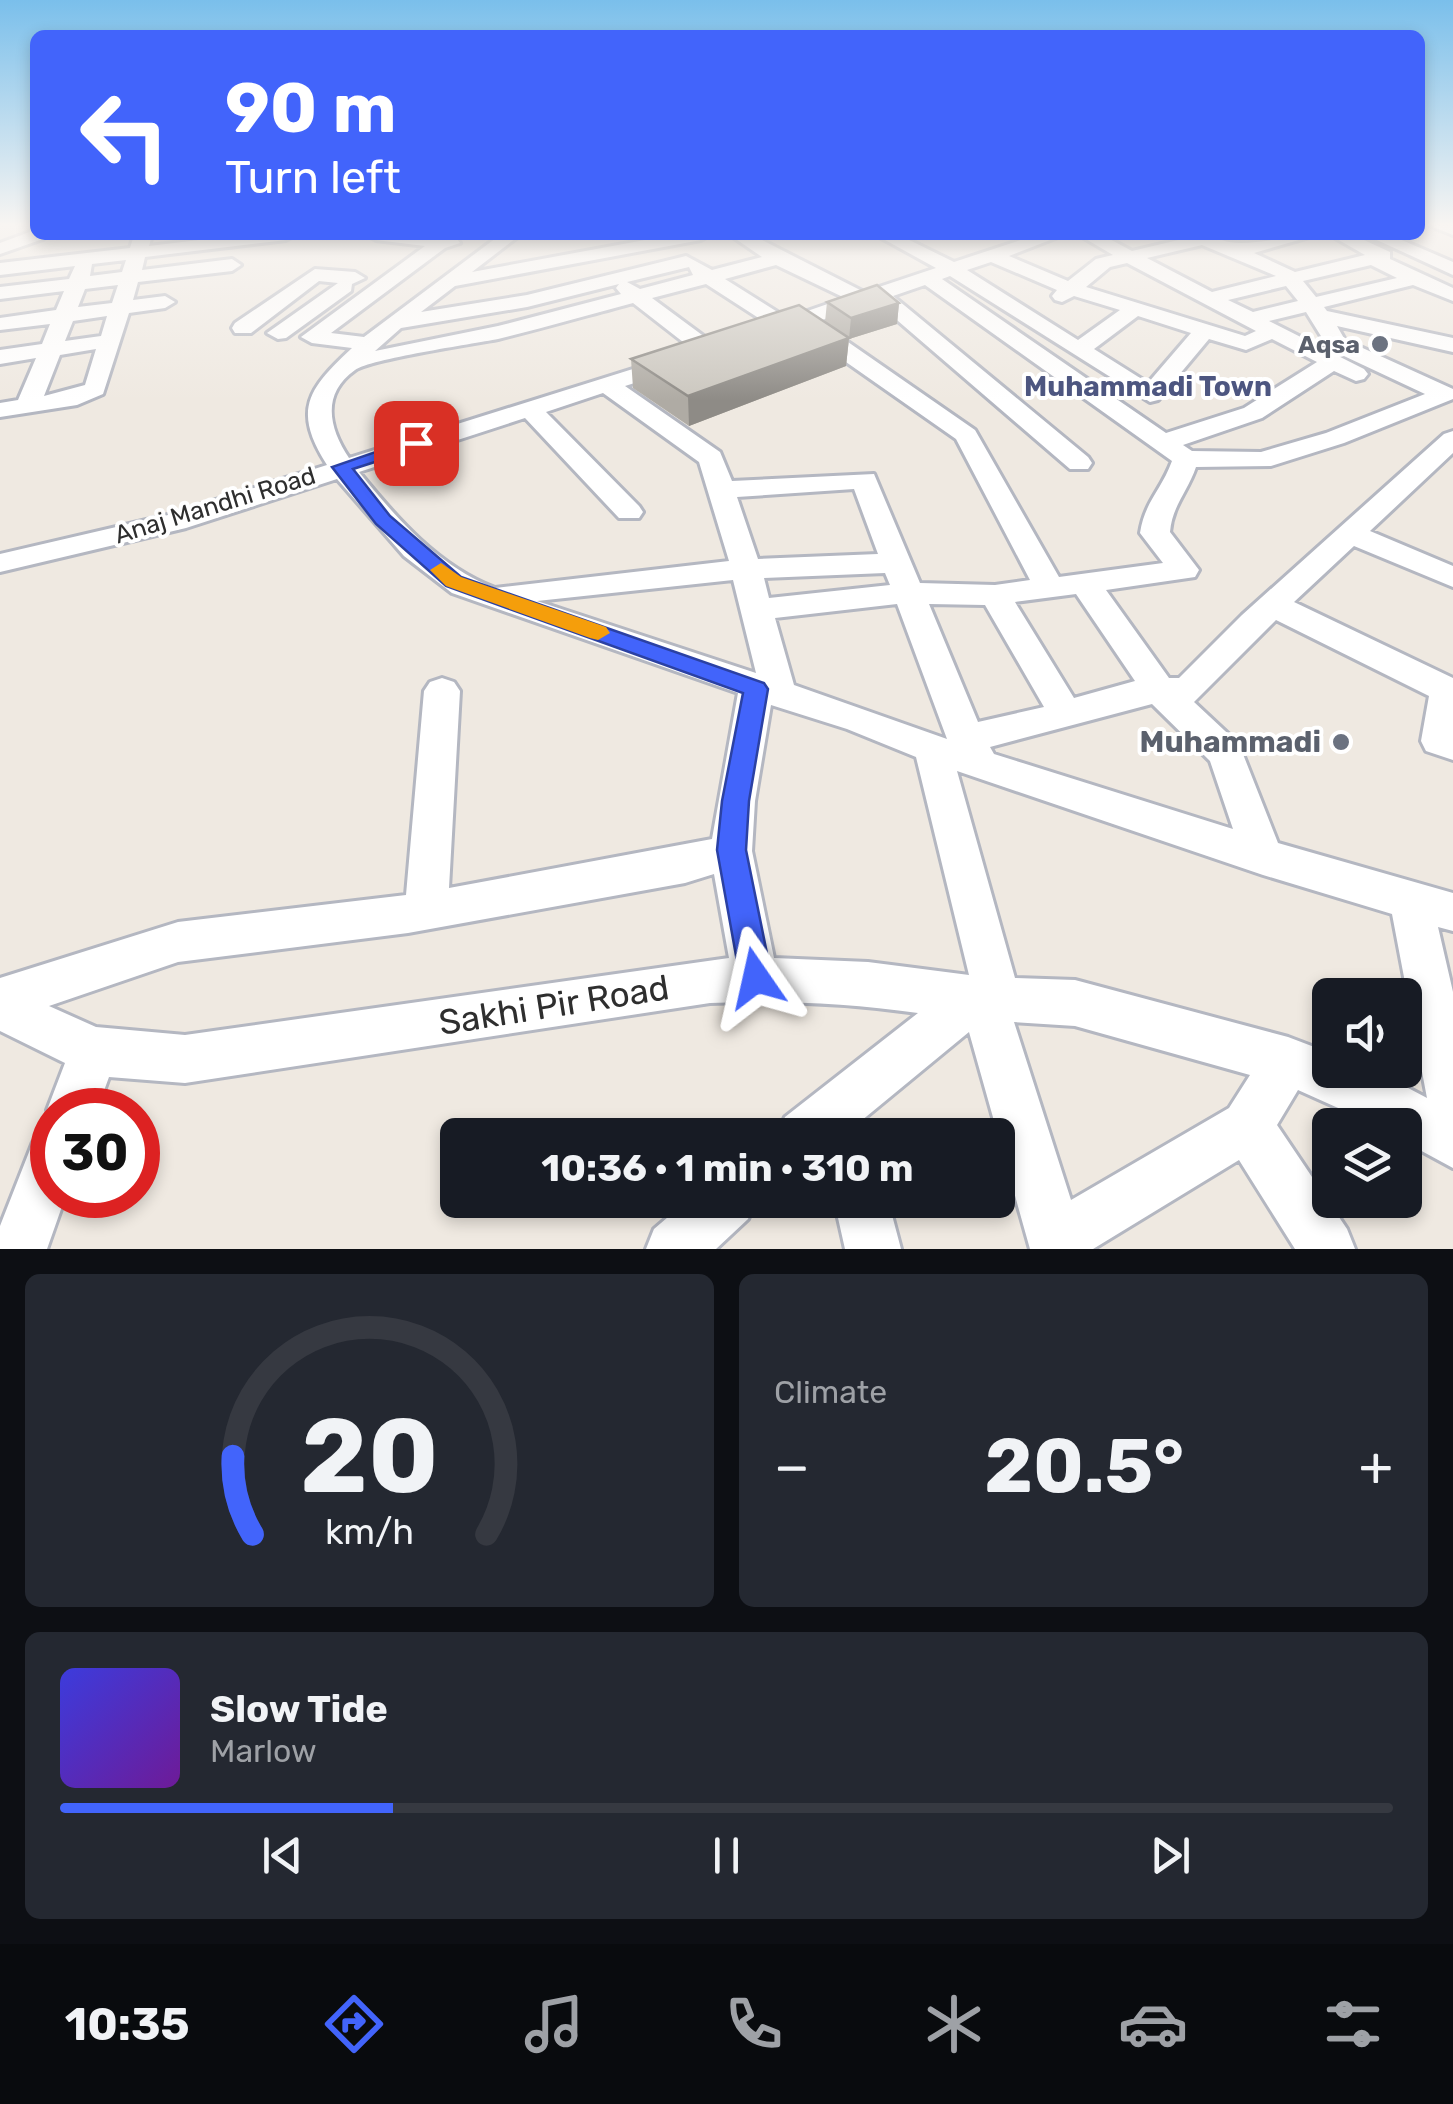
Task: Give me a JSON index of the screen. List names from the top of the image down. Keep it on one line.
{"streets":{"street":["Anaj Mandhi Road","Sakhi Pir Road"]},"districts":["Muhammadi Town"],"places":["Aqsa","Muhammadi"],"page":{"turn":["90 m","Turn left"],"limit":"30","trip":"10:36 · 1 min · 310 m","tile":"Climate","heat":["−","20.5°","+"],"song":["Slow Tide","Marlow"],"tabs":"10:35","gauge":["20","km/h"]}}
